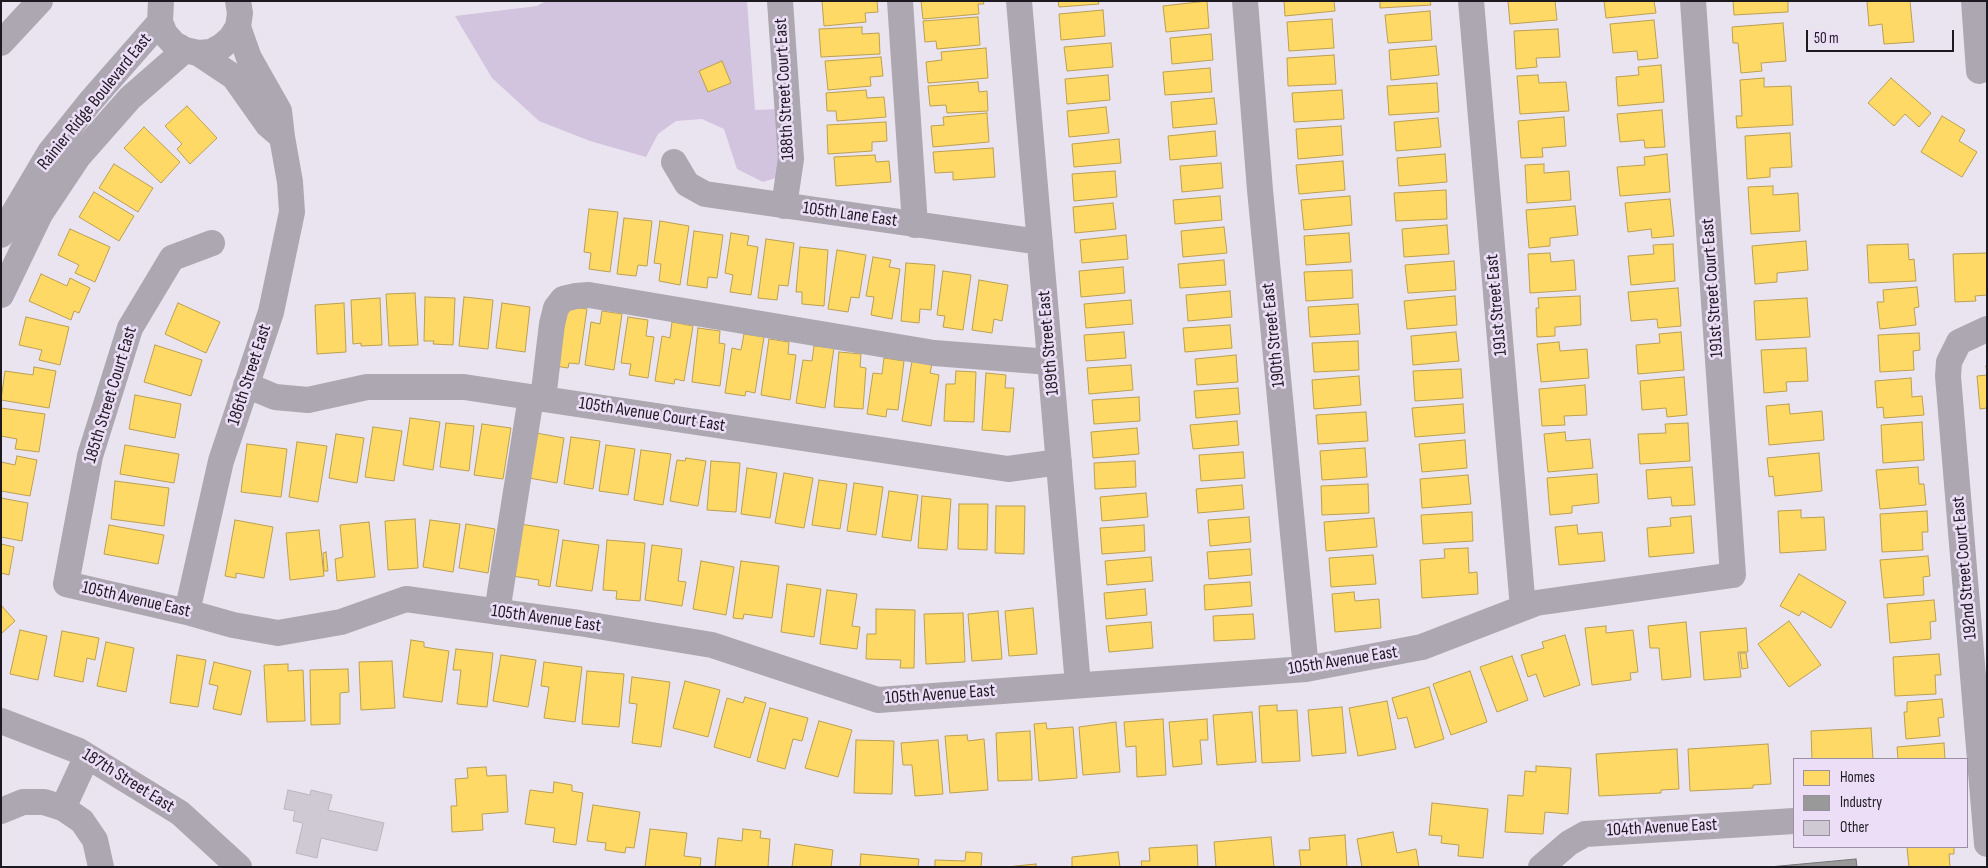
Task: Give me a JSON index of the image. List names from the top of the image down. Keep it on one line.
{"streets":{"street":["188th Street Court East","Rainier Ridge Boulevard East","105th Lane East","191st Street Court East","191st Street East","190th Street East","189th Street East","186th Street East","185th Street Court East","105th Avenue Court East","192nd Street Court East","105th Avenue East","187th Street East","104th Avenue East"]},"crossings":[["188th Street Court East","105th Lane East"],["105th Lane East","189th Street East"],["191st Street Court East","105th Avenue East"],["191st Street East","105th Avenue East"],["190th Street East","105th Avenue East"],["189th Street East","105th Avenue Court East"],["189th Street East","105th Avenue East"],["186th Street East","105th Avenue Court East"],["186th Street East","105th Avenue East"],["185th Street Court East","105th Avenue East"]],"legend":["Homes","Industry","Other"],"scale_bar":"50 m"}
